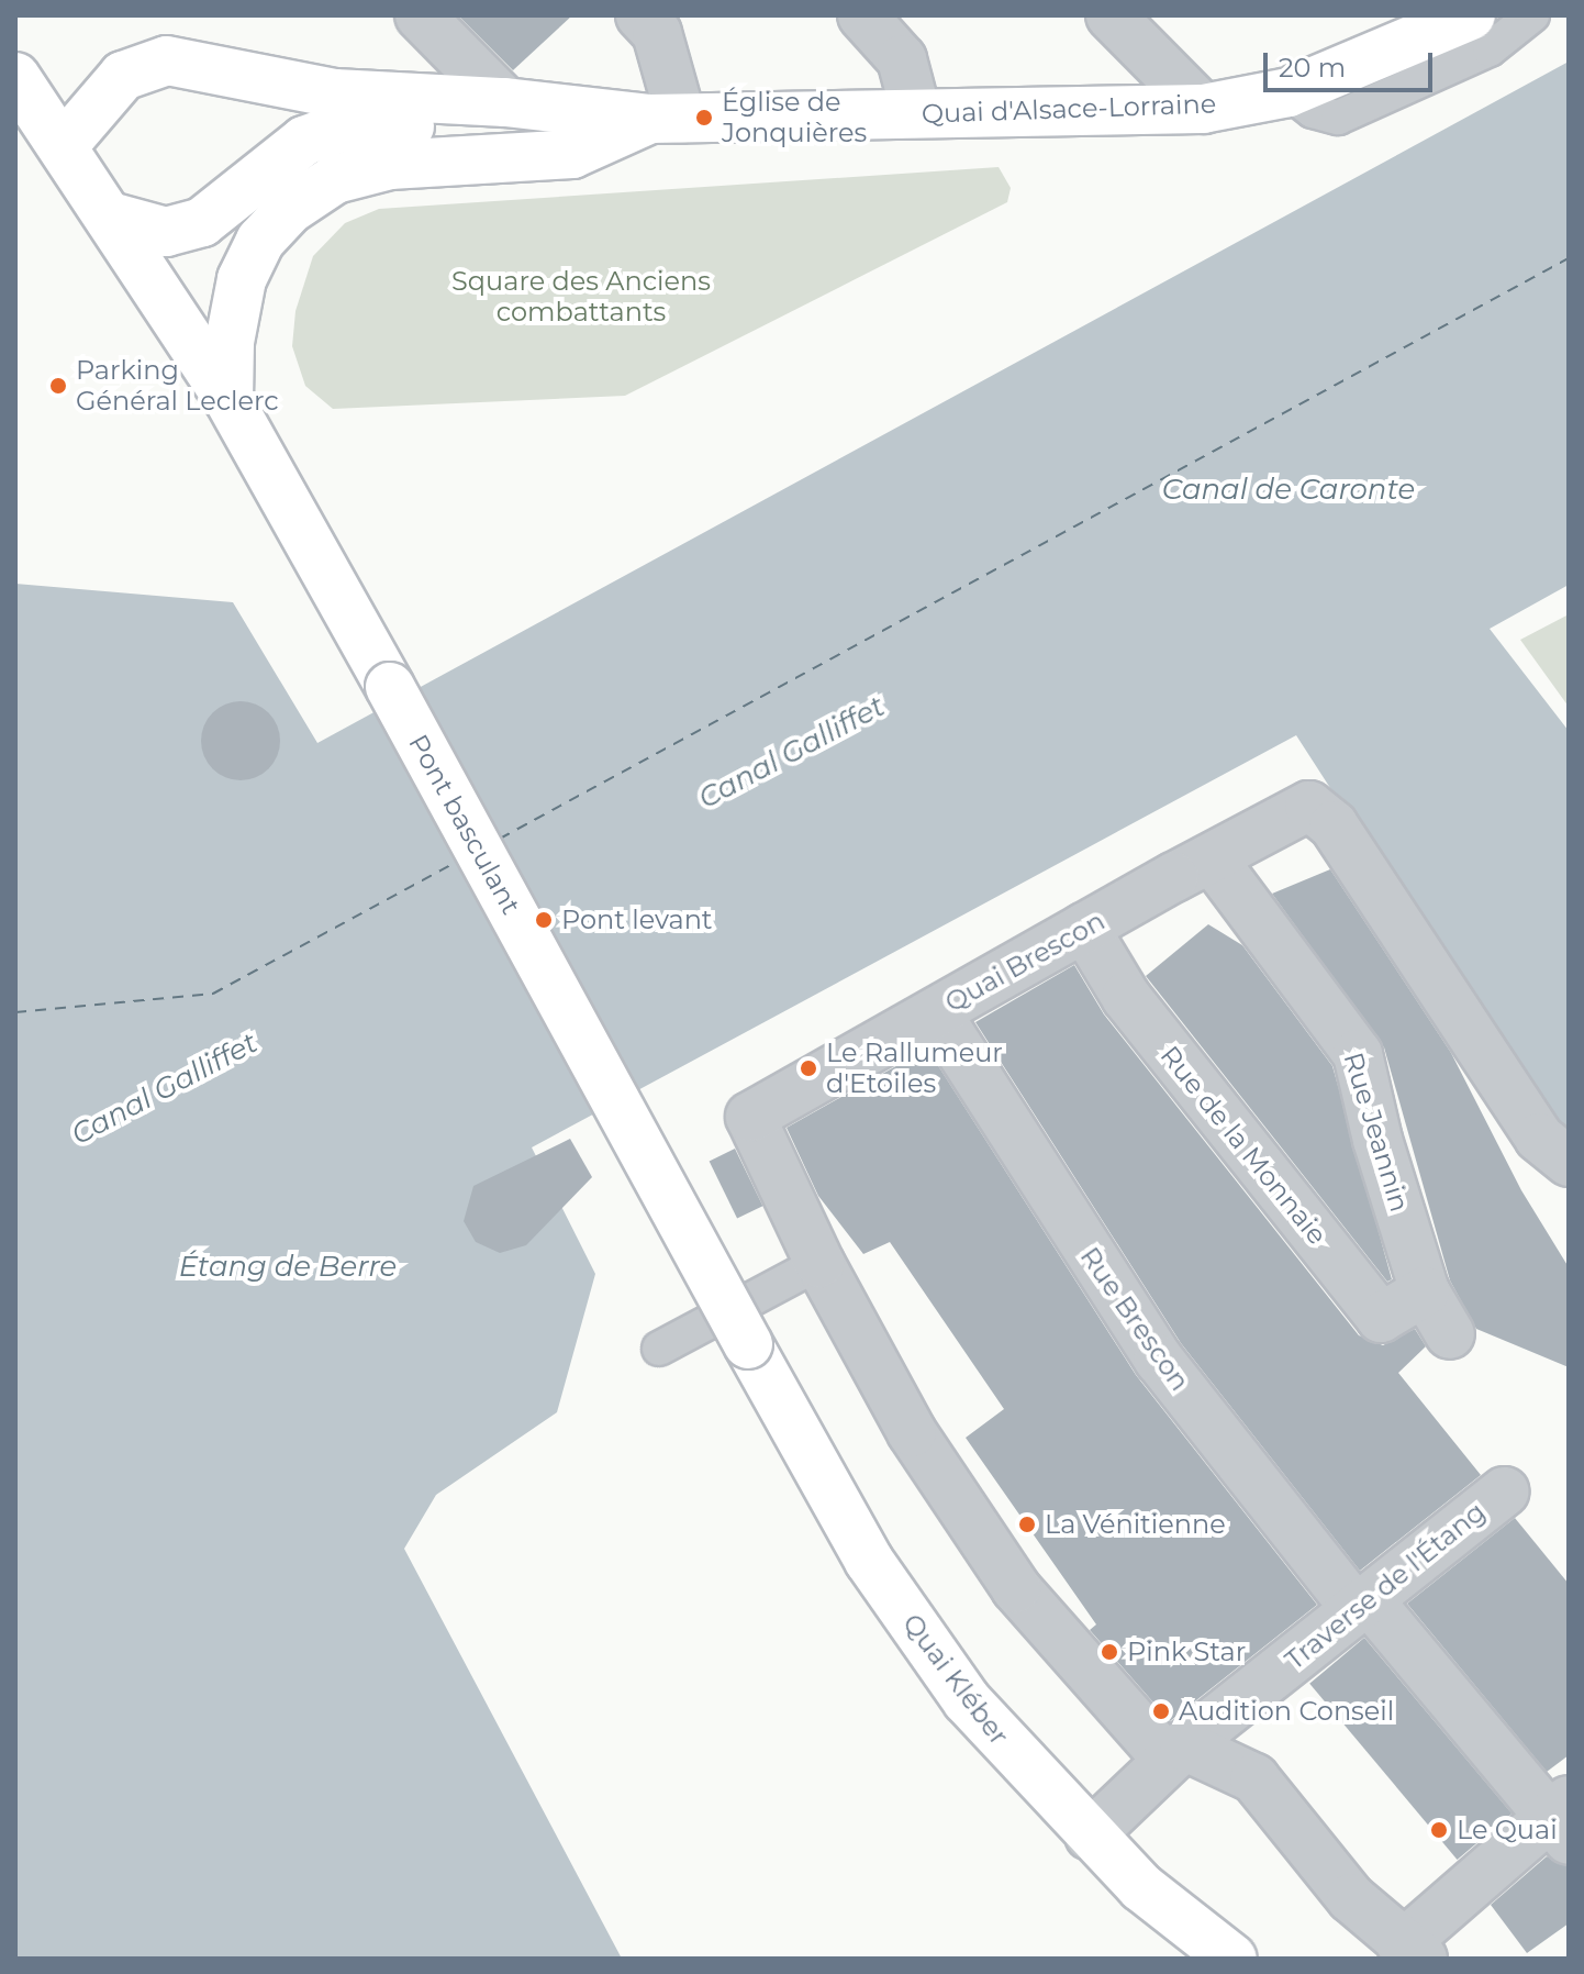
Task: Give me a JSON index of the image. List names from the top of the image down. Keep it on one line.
{"streets":{"main road":["Quai d'Alsace-Lorraine","Pont basculant","Quai Kléber"],"street":["Quai Brescon","Rue Jeannin","Rue de la Monnaie","Rue Brescon","Traverse de l'Étang"]},"crossings":[["Quai d'Alsace-Lorraine","Pont basculant"],["Pont basculant","Quai Kléber"],["Quai Brescon","Rue Jeannin"],["Quai Brescon","Rue de la Monnaie"],["Quai Brescon","Rue Brescon"],["Quai Brescon","Traverse de l'Étang"],["Rue Jeannin","Rue de la Monnaie"],["Rue Brescon","Traverse de l'Étang"]],"water":["Canal de Caronte","Canal Galliffet","Étang de Berre"],"parks":["Square des Anciens combattants"],"places":["Église de Jonquières","Parking Général Leclerc","Pont levant","Le Rallumeur d'Etoiles","La Vénitienne","Pink Star","Audition Conseil","Le Quai"],"scale_bar":"20 m"}
